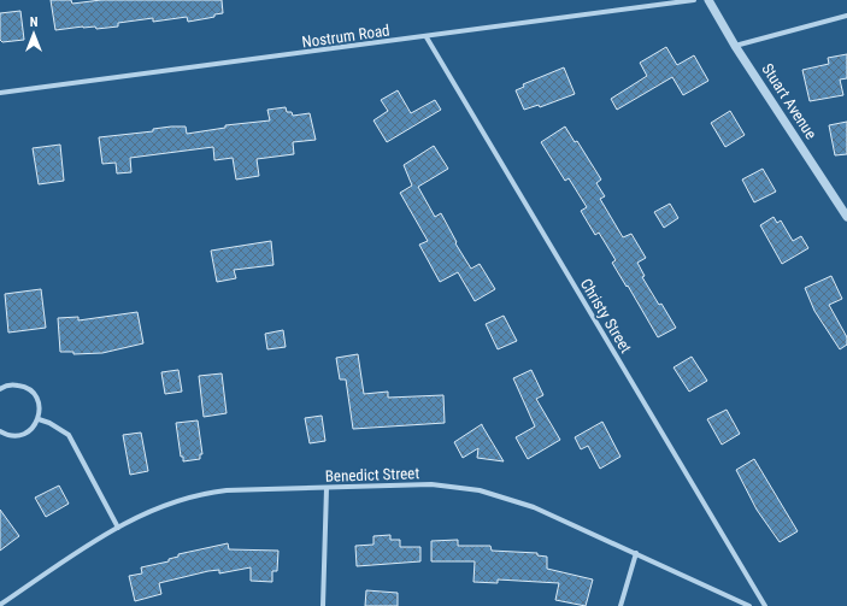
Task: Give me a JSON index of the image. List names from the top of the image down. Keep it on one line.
{"streets":{"street":["Nostrum Road","Stuart Avenue","Christy Street","Benedict Street"]},"crossings":[["Nostrum Road","Christy Street"]],"north":"top"}
